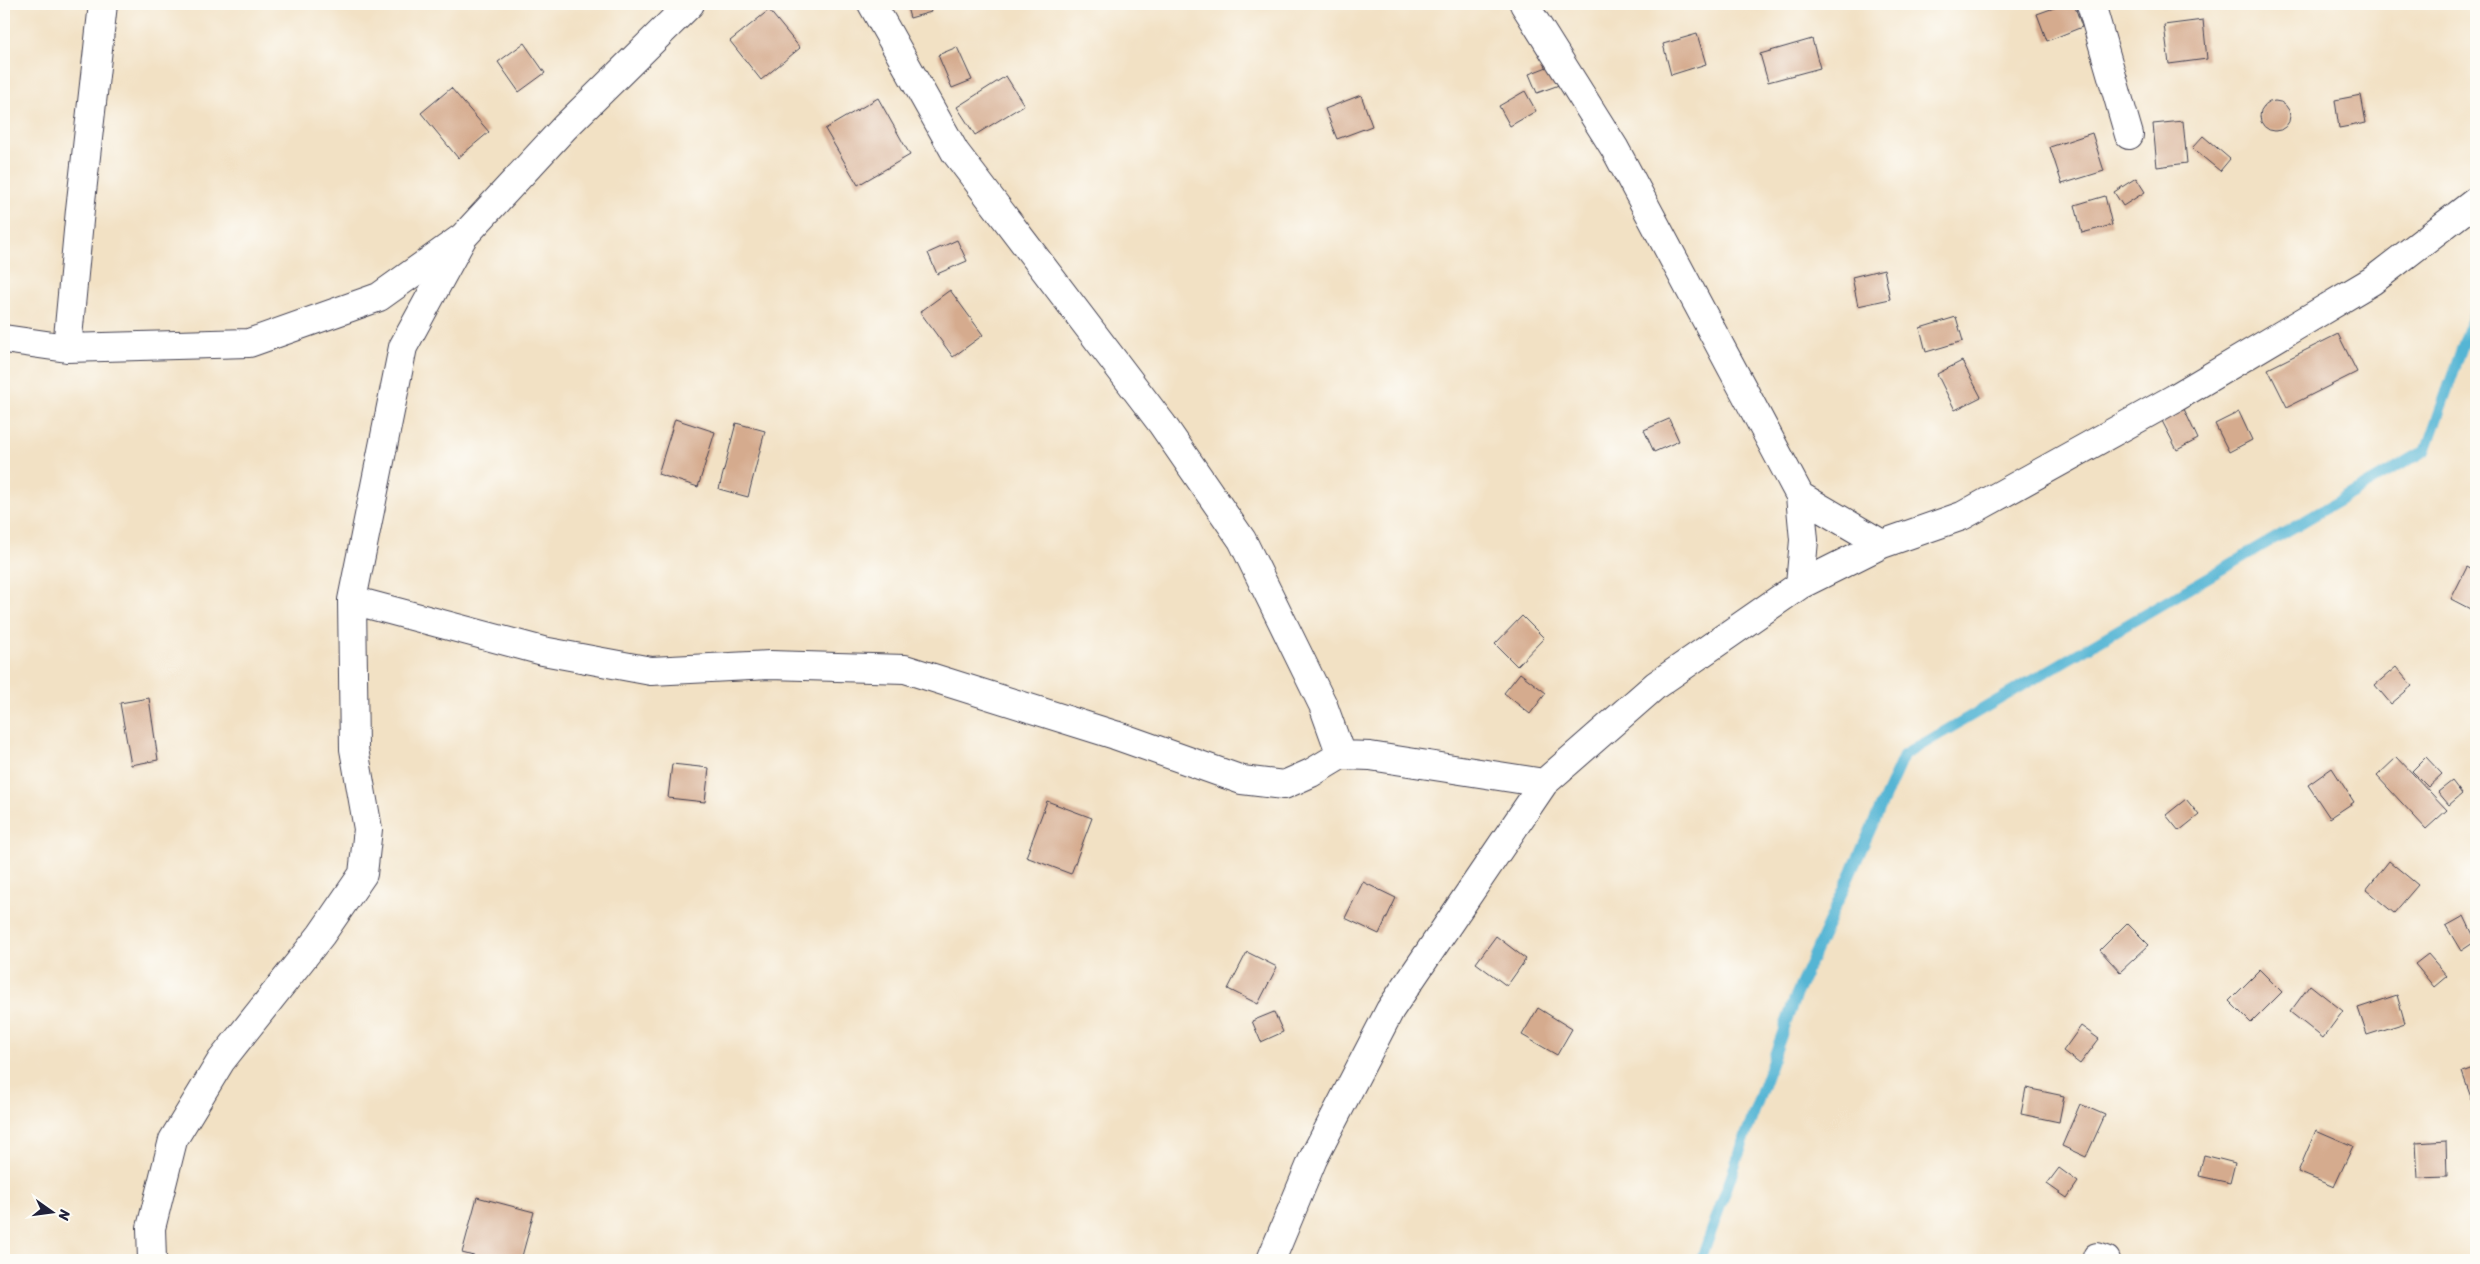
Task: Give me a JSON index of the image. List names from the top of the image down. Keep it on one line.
{"north":"right"}
